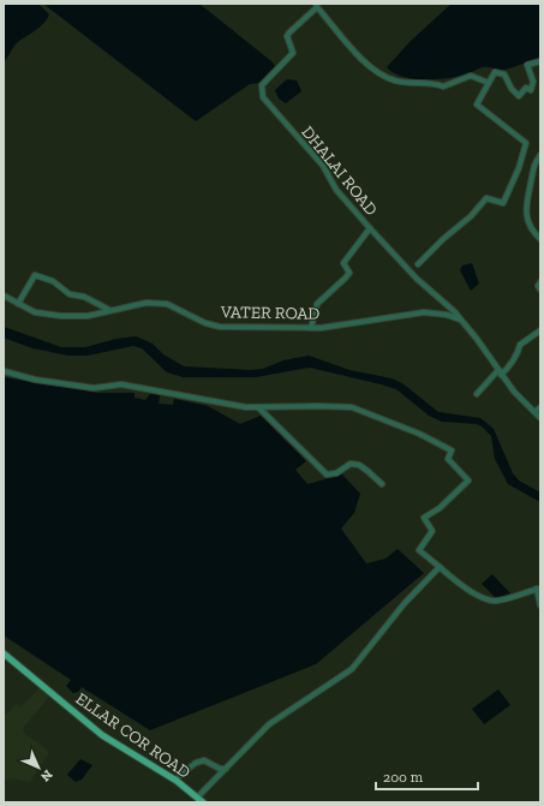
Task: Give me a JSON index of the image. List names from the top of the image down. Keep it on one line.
{"streets":{"main road":["ELLAR COR ROAD"],"street":["DHALAI ROAD","VATER ROAD"]},"crossings":[["DHALAI ROAD","VATER ROAD"]],"scale_bar":"200 m","north":"bottom right"}
